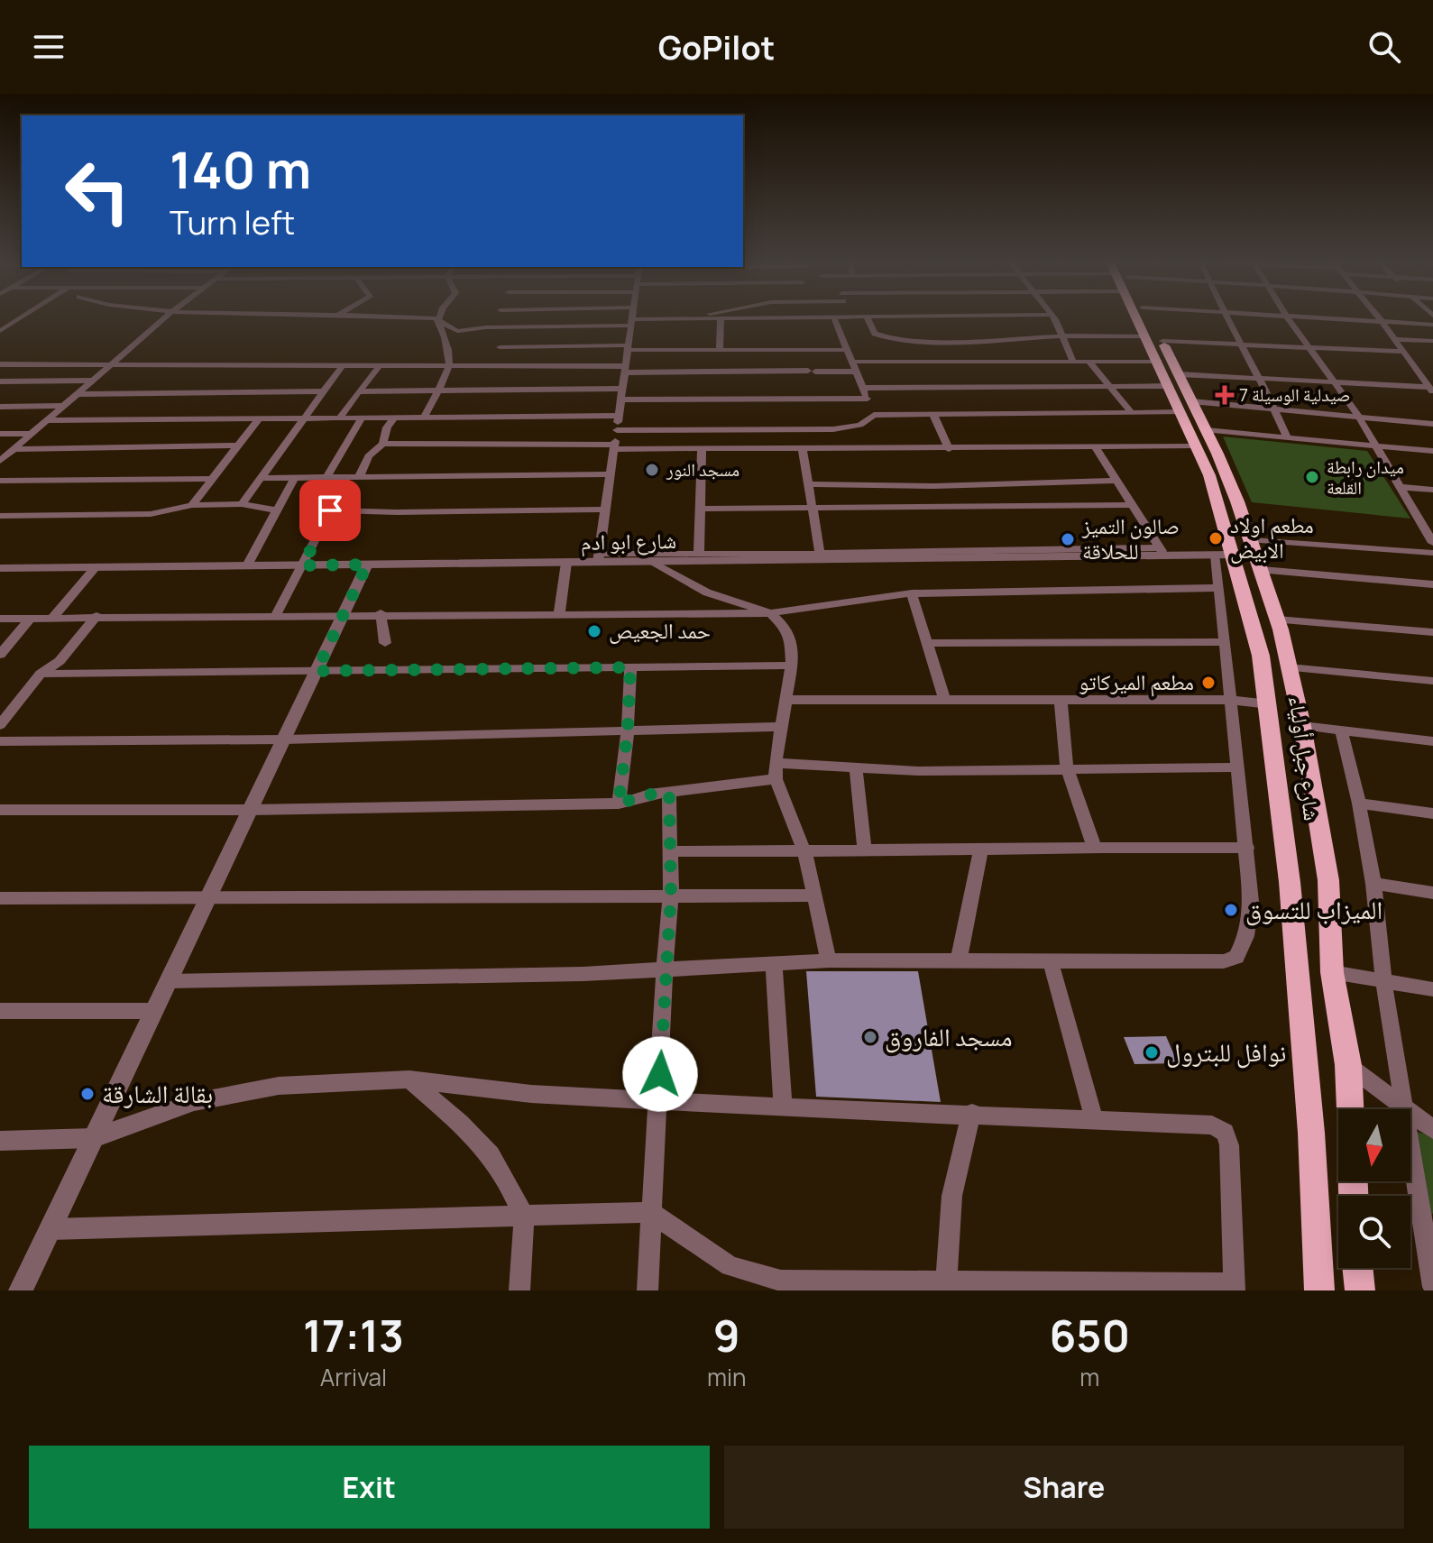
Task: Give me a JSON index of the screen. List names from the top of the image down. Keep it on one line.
{"streets":{"main road":["شارع جبل أولياء"],"street":["شارع ابو ادم"]},"crossings":[["شارع ابو ادم","شارع جبل أولياء"]],"places":{"health":["صيدلية الوسيلة 7"],"other":["مسجد النور","ميدان رابطة القلعة","مطعم اولاد الابيض","صالون التميز للحلاقة","حمد الجعيص","مطعم الميركاتو","الميزاب للتسوق","مسجد الفاروق","نوافل للبترول","بقالة الشارقة"]},"north":"bottom","page":{"header":"GoPilot","turn":["140 m","Turn left"],"eta":["17:13","Arrival","9","min","650","m"],"buttons":["Exit","Share"]}}
